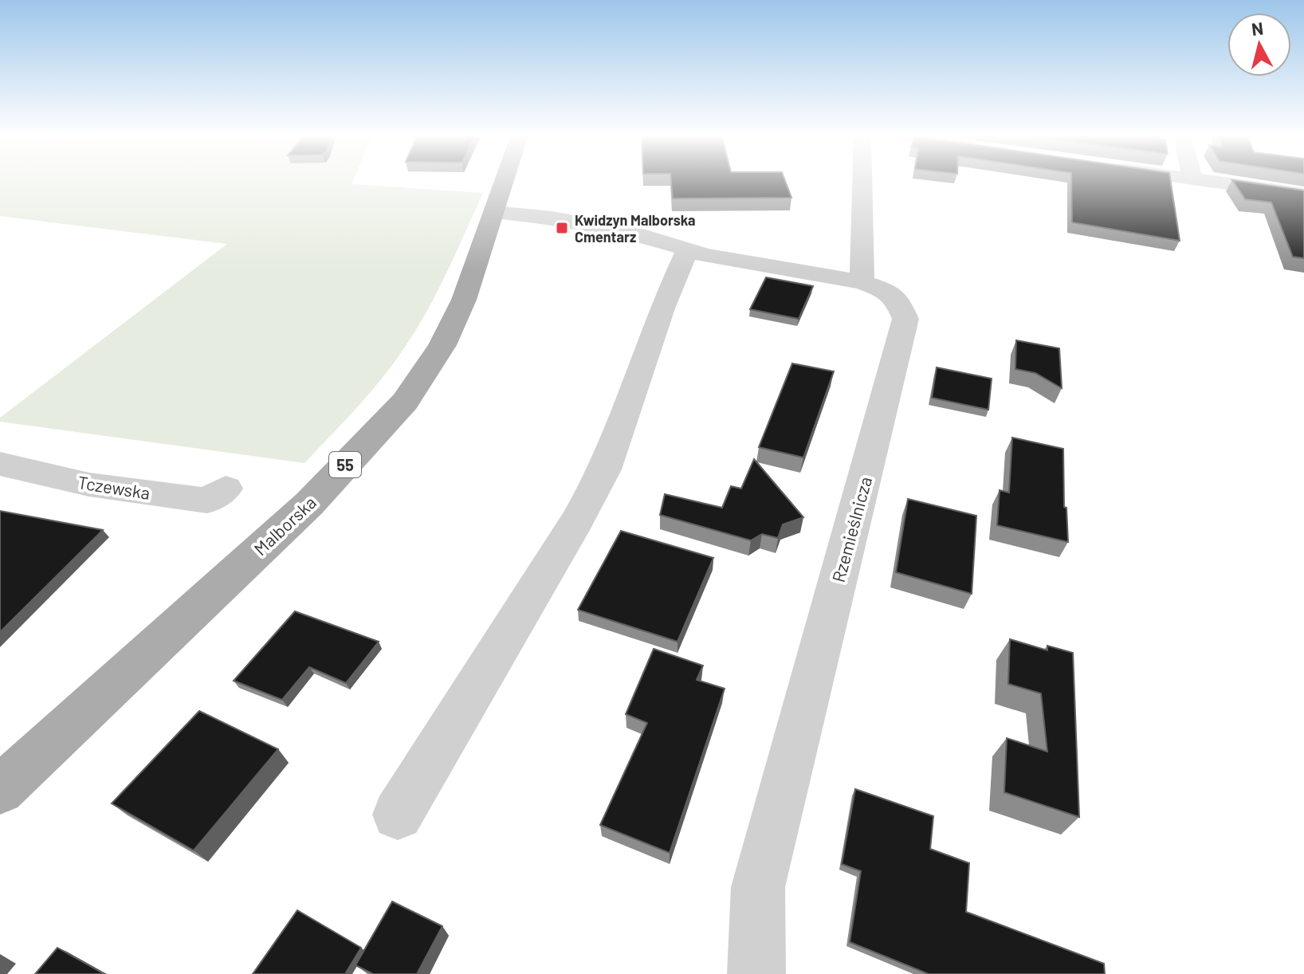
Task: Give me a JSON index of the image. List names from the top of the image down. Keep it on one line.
{"streets":{"main road":["55","Malborska"],"street":["Tczewska","Rzemieślnicza"]},"crossings":[["Malborska","Rzemieślnicza"]],"places":{"transit":["Kwidzyn Malborska Cmentarz"]},"north":"top"}
